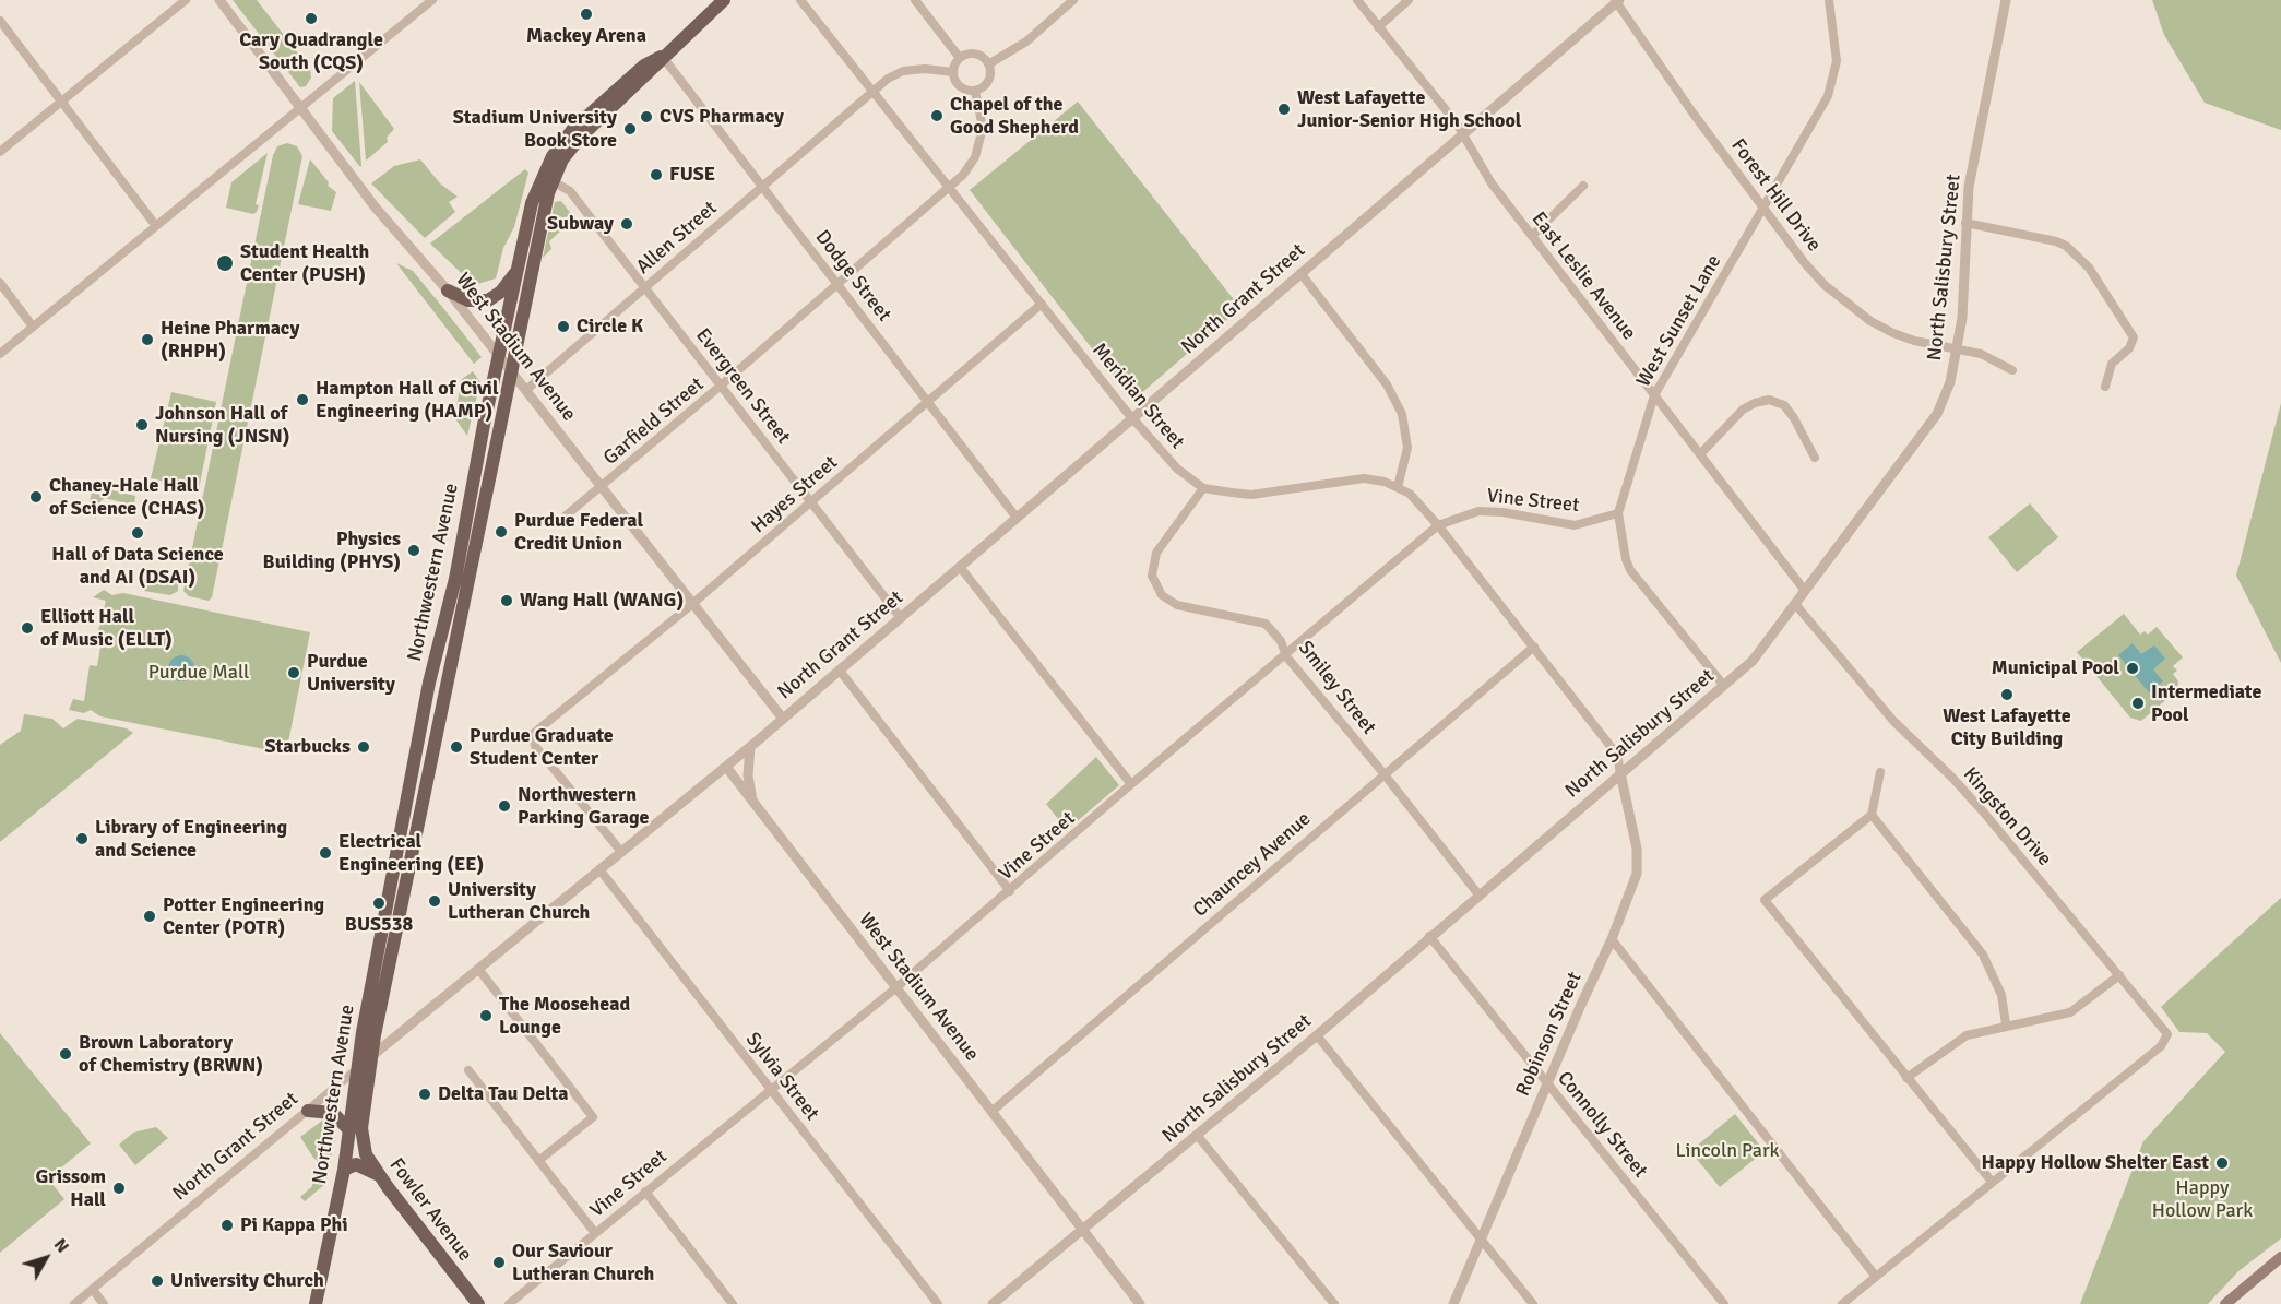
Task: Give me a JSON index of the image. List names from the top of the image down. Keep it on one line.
{"streets":{"main road":["Northwestern Avenue","Fowler Avenue"],"street":["Forest Hill Drive","Allen Street","North Salisbury Street","Dodge Street","East Leslie Avenue","North Grant Street","West Sunset Lane","West Stadium Avenue","Evergreen Street","Meridian Street","Garfield Street","Hayes Street","Vine Street","Smiley Street","Kingston Drive","Chauncey Avenue","Robinson Street","Sylvia Street","Connolly Street"]},"crossings":[["Forest Hill Drive","North Salisbury Street"],["Forest Hill Drive","North Grant Street"],["Forest Hill Drive","West Sunset Lane"],["Allen Street","Dodge Street"],["Allen Street","West Stadium Avenue"],["Allen Street","Evergreen Street"],["Allen Street","Meridian Street"],["Allen Street","Garfield Street"],["North Salisbury Street","East Leslie Avenue"],["North Salisbury Street","West Sunset Lane"],["North Salisbury Street","West Stadium Avenue"],["North Salisbury Street","Meridian Street"],["North Salisbury Street","Smiley Street"],["North Salisbury Street","Kingston Drive"],["North Salisbury Street","Robinson Street"],["North Salisbury Street","Connolly Street"],["Dodge Street","North Grant Street"],["Dodge Street","Garfield Street"],["Dodge Street","Hayes Street"],["Dodge Street","Northwestern Avenue"],["East Leslie Avenue","North Grant Street"],["East Leslie Avenue","West Sunset Lane"],["North Grant Street","West Stadium Avenue"],["North Grant Street","Evergreen Street"],["North Grant Street","Meridian Street"],["North Grant Street","Hayes Street"],["North Grant Street","Northwestern Avenue"],["North Grant Street","Sylvia Street"],["North Grant Street","Fowler Avenue"],["West Sunset Lane","Vine Street"],["West Stadium Avenue","Garfield Street"],["West Stadium Avenue","Hayes Street"],["West Stadium Avenue","Vine Street"],["West Stadium Avenue","Northwestern Avenue"],["West Stadium Avenue","Chauncey Avenue"],["Evergreen Street","Garfield Street"],["Evergreen Street","Hayes Street"],["Evergreen Street","Northwestern Avenue"],["Meridian Street","Garfield Street"],["Meridian Street","Hayes Street"],["Meridian Street","Vine Street"],["Meridian Street","Smiley Street"],["Meridian Street","Chauncey Avenue"],["Meridian Street","Robinson Street"],["Vine Street","Smiley Street"],["Vine Street","Sylvia Street"],["Northwestern Avenue","Fowler Avenue"],["Smiley Street","Chauncey Avenue"],["Robinson Street","Connolly Street"]],"parks":["Purdue Mall","Lincoln Park","Happy Hollow Park"],"places":["Mackey Arena","Cary Quadrangle South (CQS)","West Lafayette Junior-Senior High School","Chapel of the Good Shepherd","CVS Pharmacy","Stadium University Book Store","FUSE","Subway","Student Health Center (PUSH)","Circle K","Heine Pharmacy (RHPH)","Hampton Hall of Civil Engineering (HAMP)","Johnson Hall of Nursing (JNSN)","Chaney-Hale Hall of Science (CHAS)","Purdue Federal Credit Union","Hall of Data Science and AI (DSAI)","Physics Building (PHYS)","Wang Hall (WANG)","Elliott Hall of Music (ELLT)","Municipal Pool","Purdue University","West Lafayette City Building","Intermediate Pool","Starbucks","Purdue Graduate Student Center","Northwestern Parking Garage","Library of Engineering and Science","Electrical Engineering (EE)","University Lutheran Church","BUS538","Potter Engineering Center (POTR)","The Moosehead Lounge","Brown Laboratory of Chemistry (BRWN)","Delta Tau Delta","Happy Hollow Shelter East","Grissom Hall","Pi Kappa Phi","Our Saviour Lutheran Church","University Church"],"north":"top right"}
